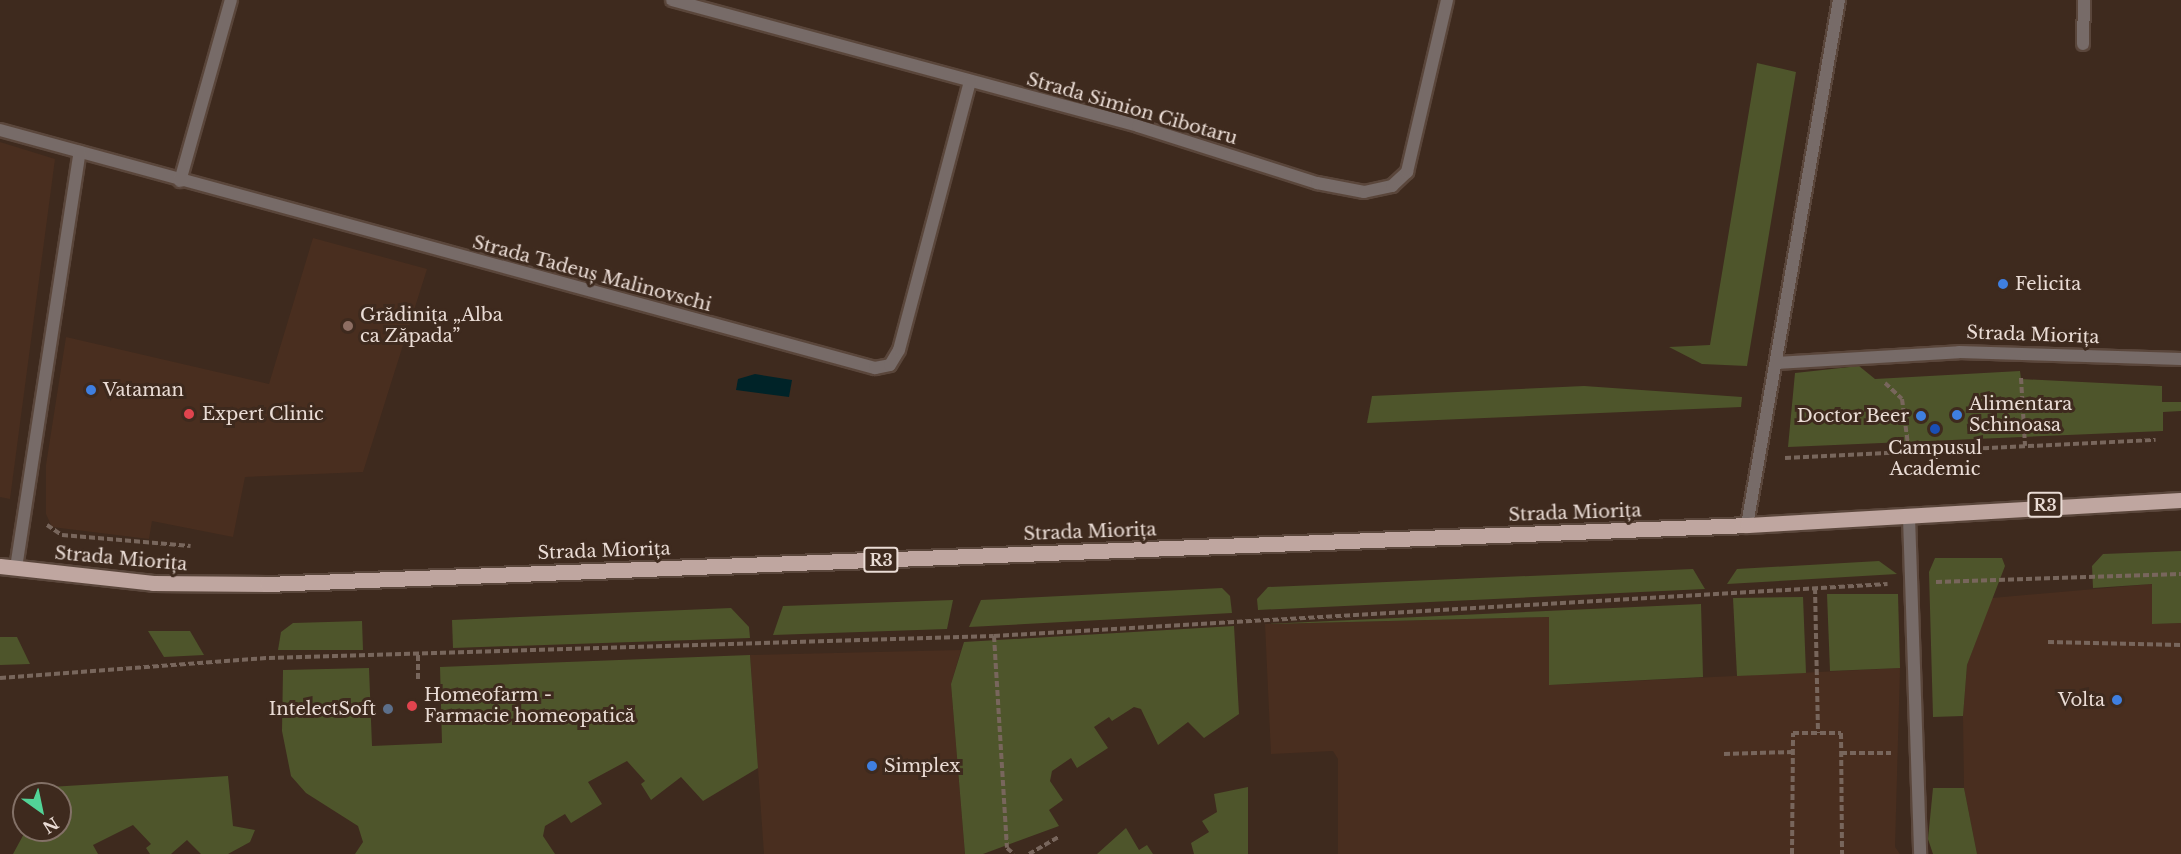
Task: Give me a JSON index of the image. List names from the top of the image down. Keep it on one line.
{"streets":{"main road":["Strada Miorița","R3"],"street":["Strada Simion Cibotaru","Strada Tadeuș Malinovschi"]},"crossings":[["Strada Simion Cibotaru","Strada Tadeuș Malinovschi"]],"places":["Felicita","Grădinița „Alba ca Zăpada”","Vataman","Expert Clinic","Alimentara Schinoasa","Doctor Beer","Campusul Academic","Volta","Homeofarm - Farmacie homeopatică","IntelectSoft","Simplex"],"north":"bottom right"}
